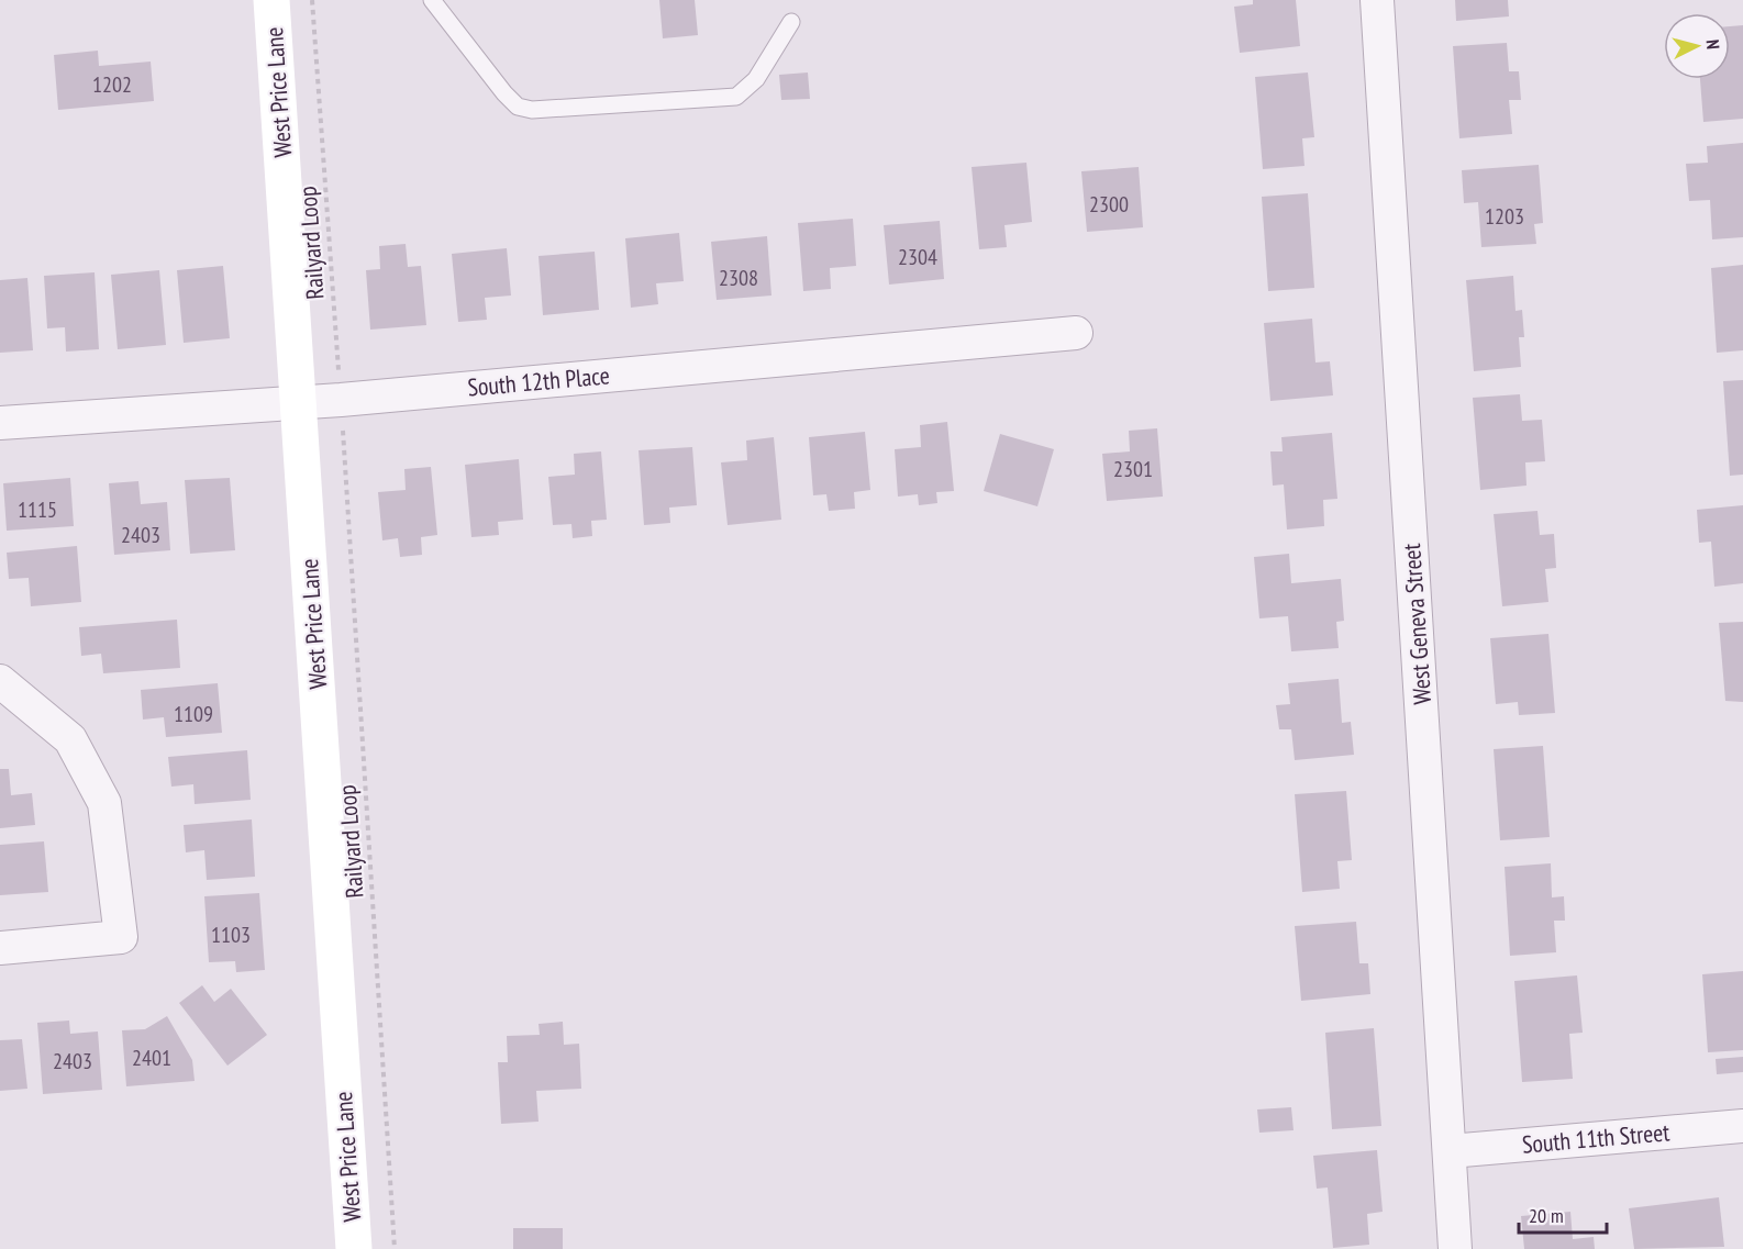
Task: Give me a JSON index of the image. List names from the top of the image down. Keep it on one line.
{"streets":{"street":["West Price Lane","South 12th Place","West Geneva Street","South 11th Street"],"path":["Railyard Loop"]},"crossings":[["West Price Lane","South 12th Place"],["West Geneva Street","South 11th Street"]],"house_numbers":["1202","2300","1203","2304","2308","2301","1115","2403","1109","1103","2401","2403"],"scale_bar":"20 m","north":"right"}
